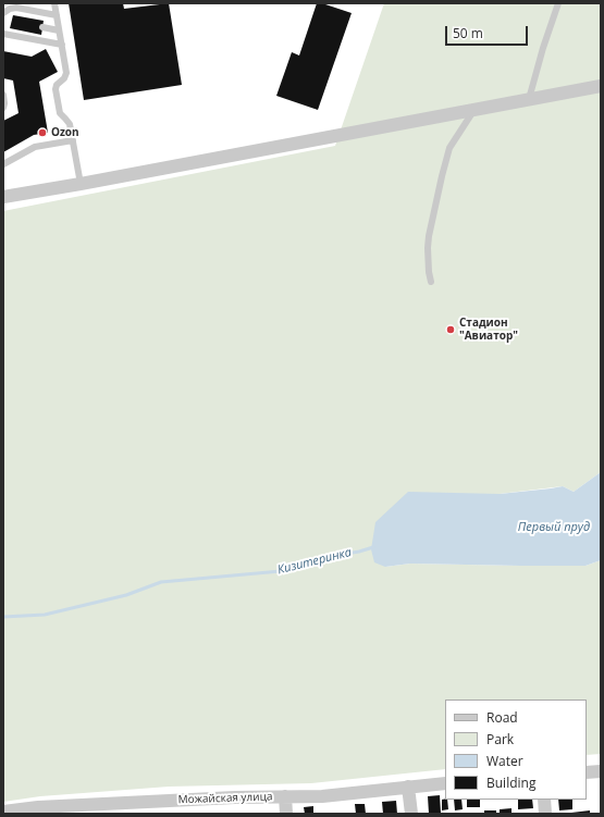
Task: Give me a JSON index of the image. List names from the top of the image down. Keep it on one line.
{"streets":{"street":["Можайская улица"]},"water":["Первый пруд","Кизитеринка"],"places":["Ozon","Стадион \"Авиатор\""],"legend":["Road","Park","Water","Building"],"scale_bar":"50 m"}
